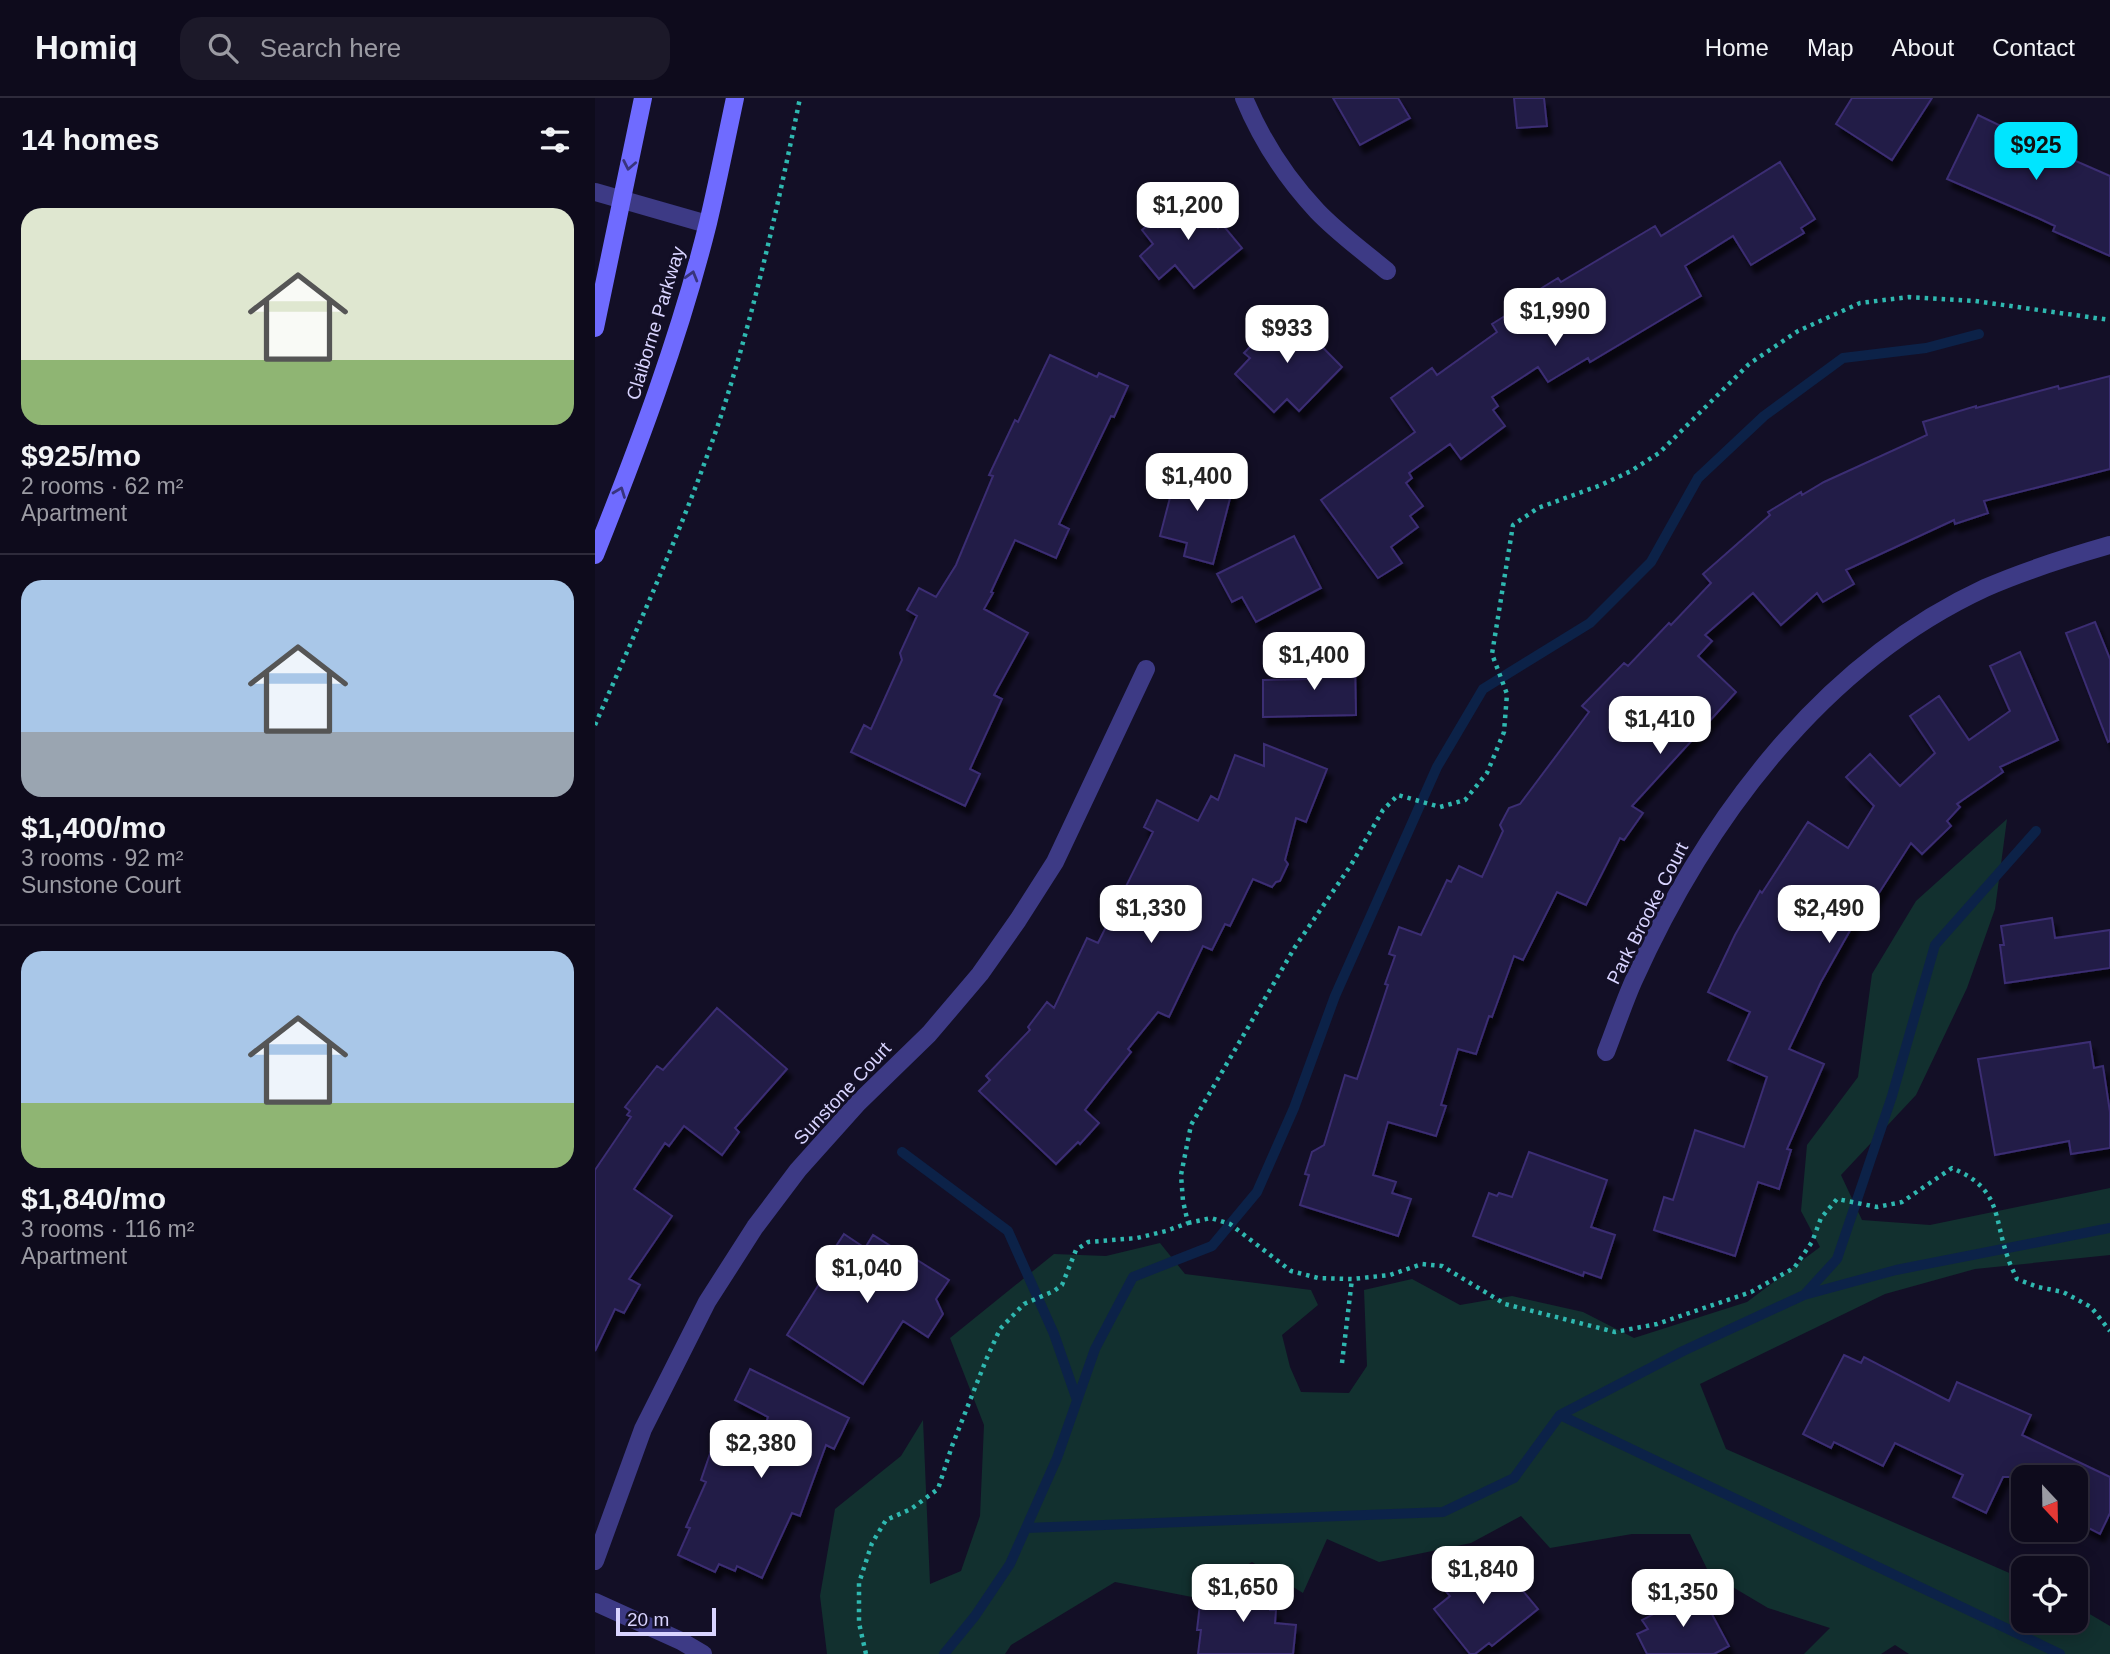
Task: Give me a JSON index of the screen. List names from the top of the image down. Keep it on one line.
{"streets":{"main road":["Claiborne Parkway"],"street":["Park Brooke Court","Sunstone Court"]},"scale_bar":"20 m","north":"bottom","page":{"header":"Homiq","search":"Search here","nav":["Home","Map","About","Contact"],"heading":"14 homes","price":["$925","$1,200","$1,990","$933","$1,400","$1,400","$1,410","$1,330","$2,490","$1,040","$2,380","$1,840","$1,650","$1,350"],"list":[{"name":"$925/mo","note":"2 rooms · 62 m² · Apartment"},{"name":"$1,400/mo","note":"3 rooms · 92 m² · Sunstone Court"},{"name":"$1,840/mo","note":"3 rooms · 116 m² · Apartment"}],"scale":"20 m"}}
